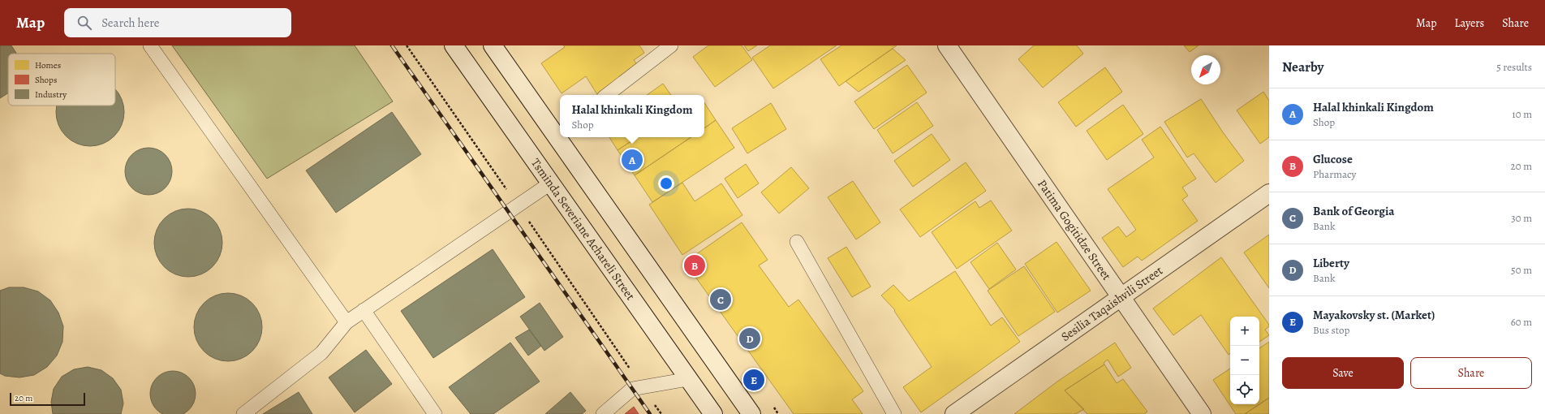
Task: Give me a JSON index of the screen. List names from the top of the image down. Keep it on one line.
{"streets":{"main road":["Tsminda Severiane Achareli Street","Patima Gogitidze Street","Sesilia Taqaishvili Street"]},"crossings":[["Patima Gogitidze Street","Sesilia Taqaishvili Street"]],"legend":["Homes","Shops","Industry"],"scale_bar":"20 m","north":"bottom left","page":{"header":"Map","search":"Search here","nav":["Map","Layers","Share"],"heading":["Nearby","5 results"],"list":[{"mark":"A","name":"Halal khinkali Kingdom","note":"Shop","value":"10 m"},{"mark":"B","name":"Glucose","note":"Pharmacy","value":"20 m"},{"mark":"C","name":"Bank of Georgia","note":"Bank","value":"30 m"},{"mark":"D","name":"Liberty","note":"Bank","value":"50 m"},{"mark":"E","name":"Mayakovsky st. (Market)","note":"Bus stop","value":"60 m"}],"popup":["Halal khinkali Kingdom","Shop"],"pins":["A","B","C","D","E"],"map_buttons":["+","−"],"buttons":["Save","Share"],"scale":"20 m"}}
